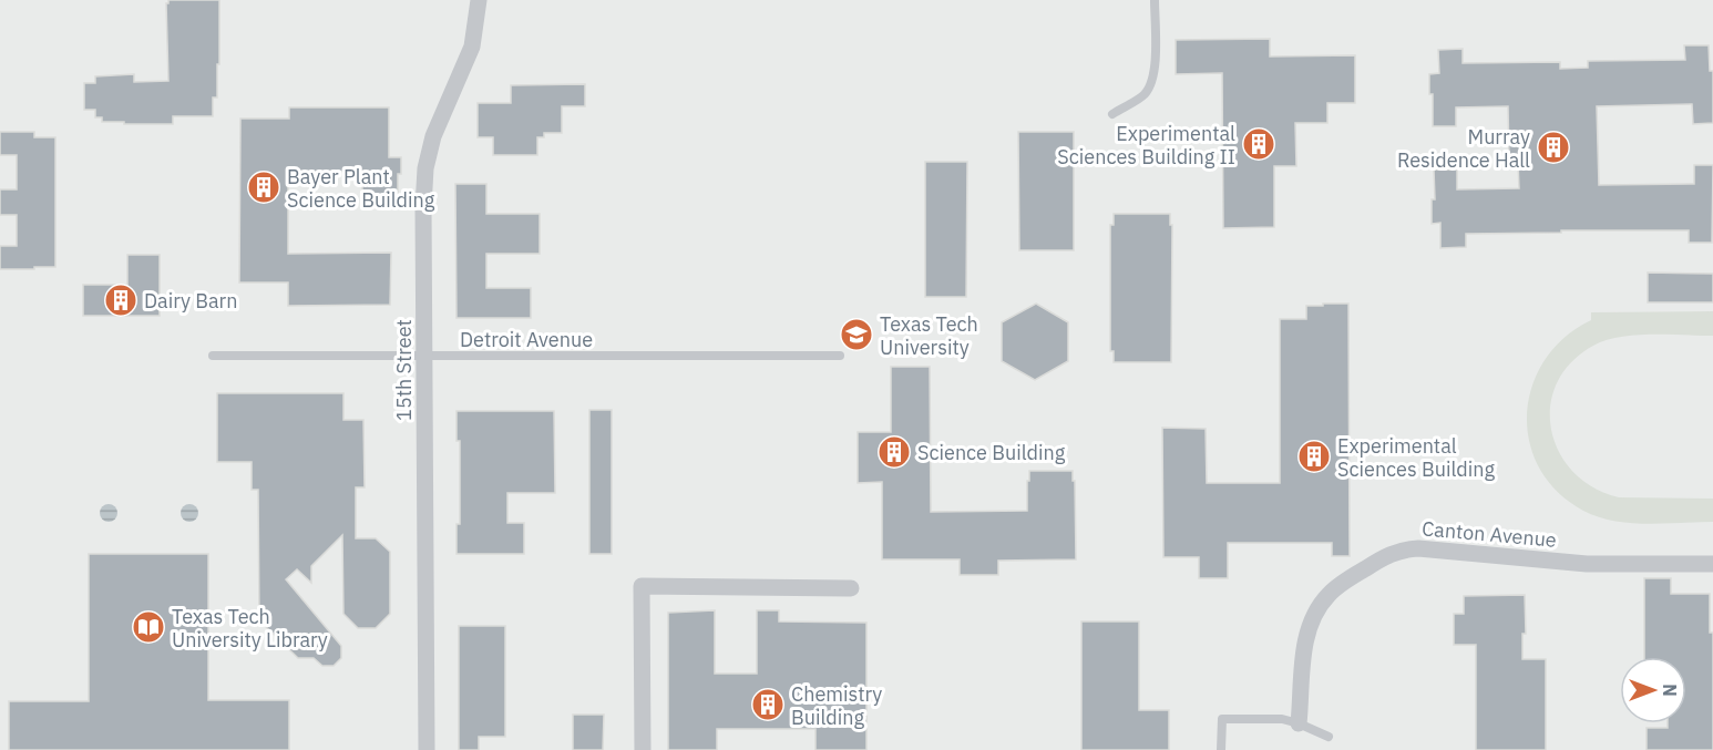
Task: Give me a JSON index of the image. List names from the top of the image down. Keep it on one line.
{"streets":{"street":["15th Street","Canton Avenue"],"lane":["Detroit Avenue"]},"crossings":[["Detroit Avenue","15th Street"]],"places":{"building":["Experimental Sciences Building II","Murray Residence Hall","Bayer Plant Science Building","Dairy Barn","Science Building","Experimental Sciences Building","Chemistry Building"],"school or university":["Texas Tech University"],"library":["Texas Tech University Library"]},"north":"right"}
